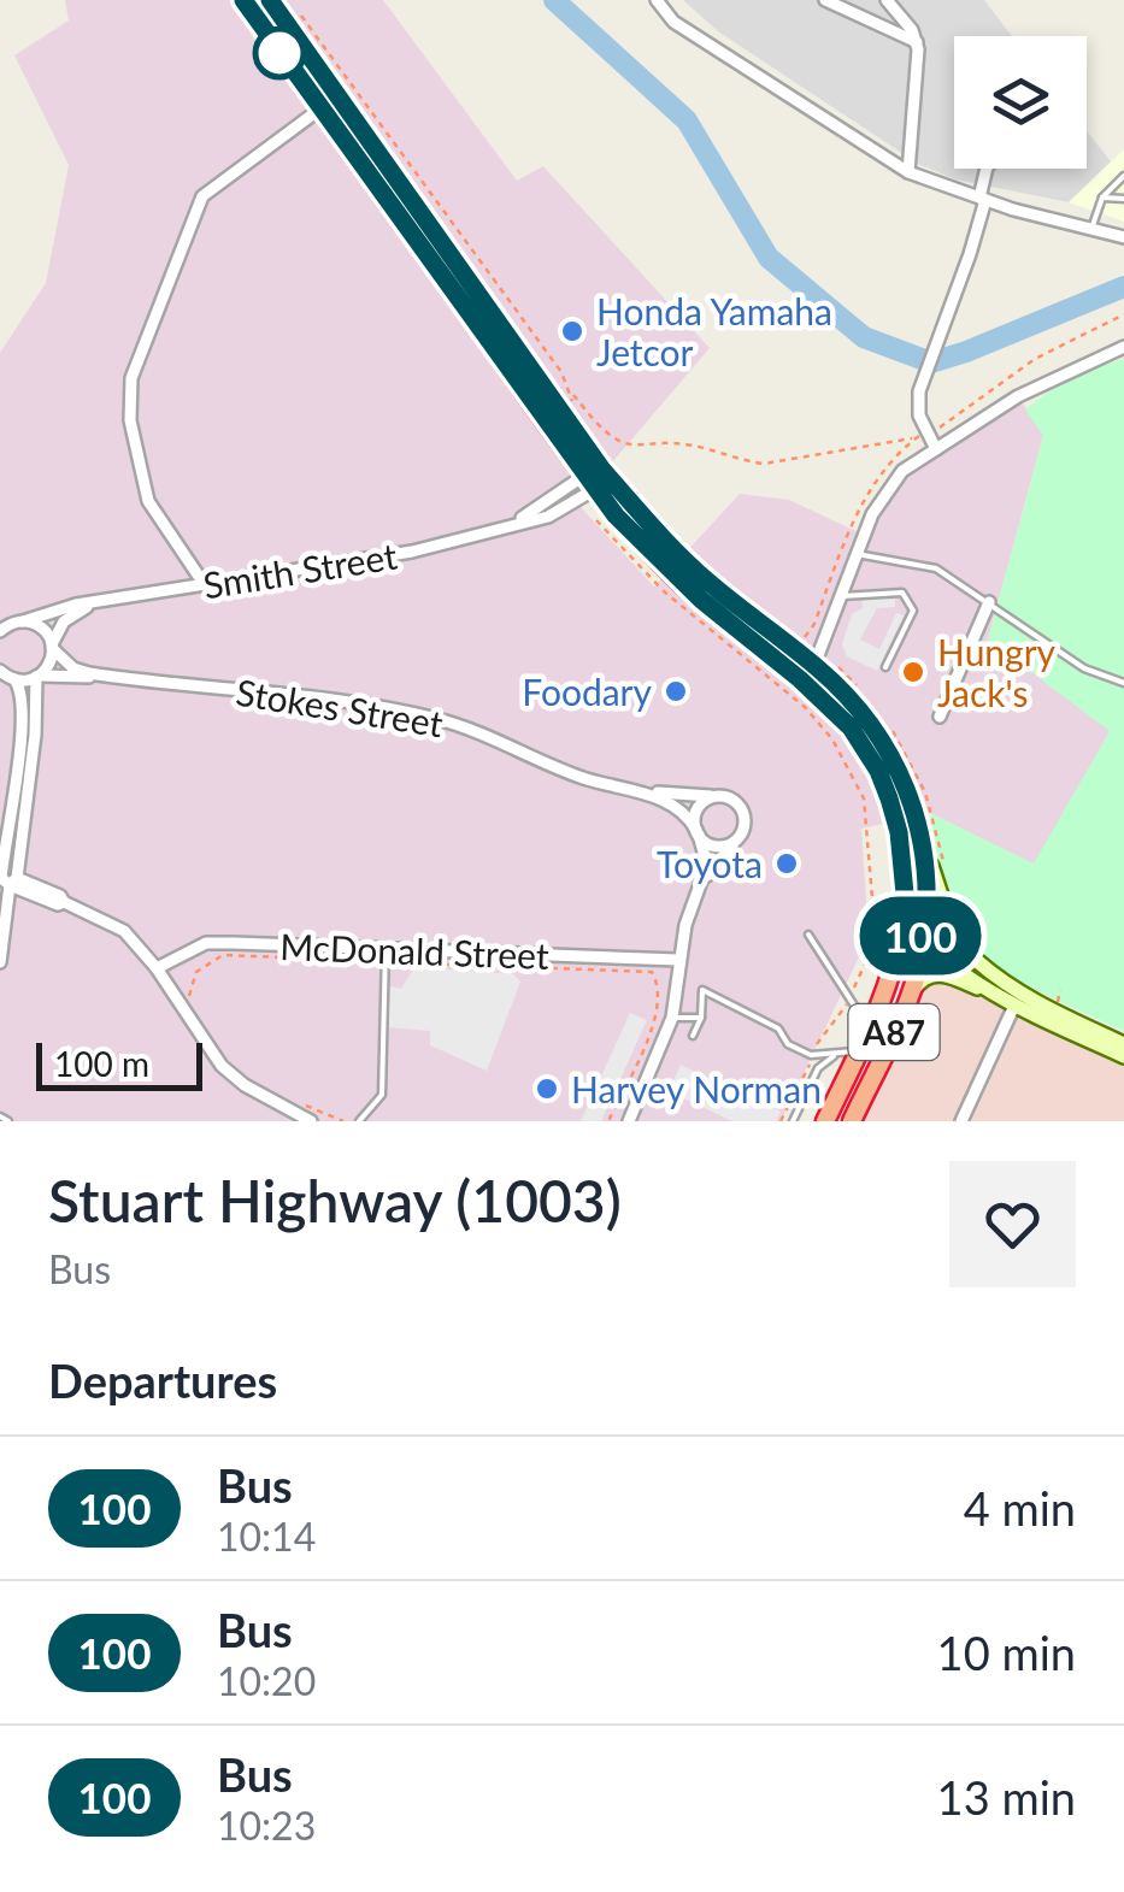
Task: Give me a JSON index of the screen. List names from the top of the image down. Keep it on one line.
{"streets":{"highway":["A87"],"street":["Smith Street","Stokes Street","McDonald Street"]},"crossings":[["Smith Street","Stokes Street"],["Smith Street","A87"]],"places":["Honda Yamaha Jetcor","Hungry Jack's","Foodary","Toyota","Harvey Norman"],"lines":["bus line 100"],"scale_bar":"100 m","page":{"on_map":"100","scale":"100 m","heading":[["Stuart Highway (1003)","Bus"],"Departures"],"list":[{"mark":"100","name":"Bus","note":"10:14","value":"4 min"},{"mark":"100","name":"Bus","note":"10:20","value":"10 min"},{"mark":"100","name":"Bus","note":"10:23","value":"13 min"}]}}
